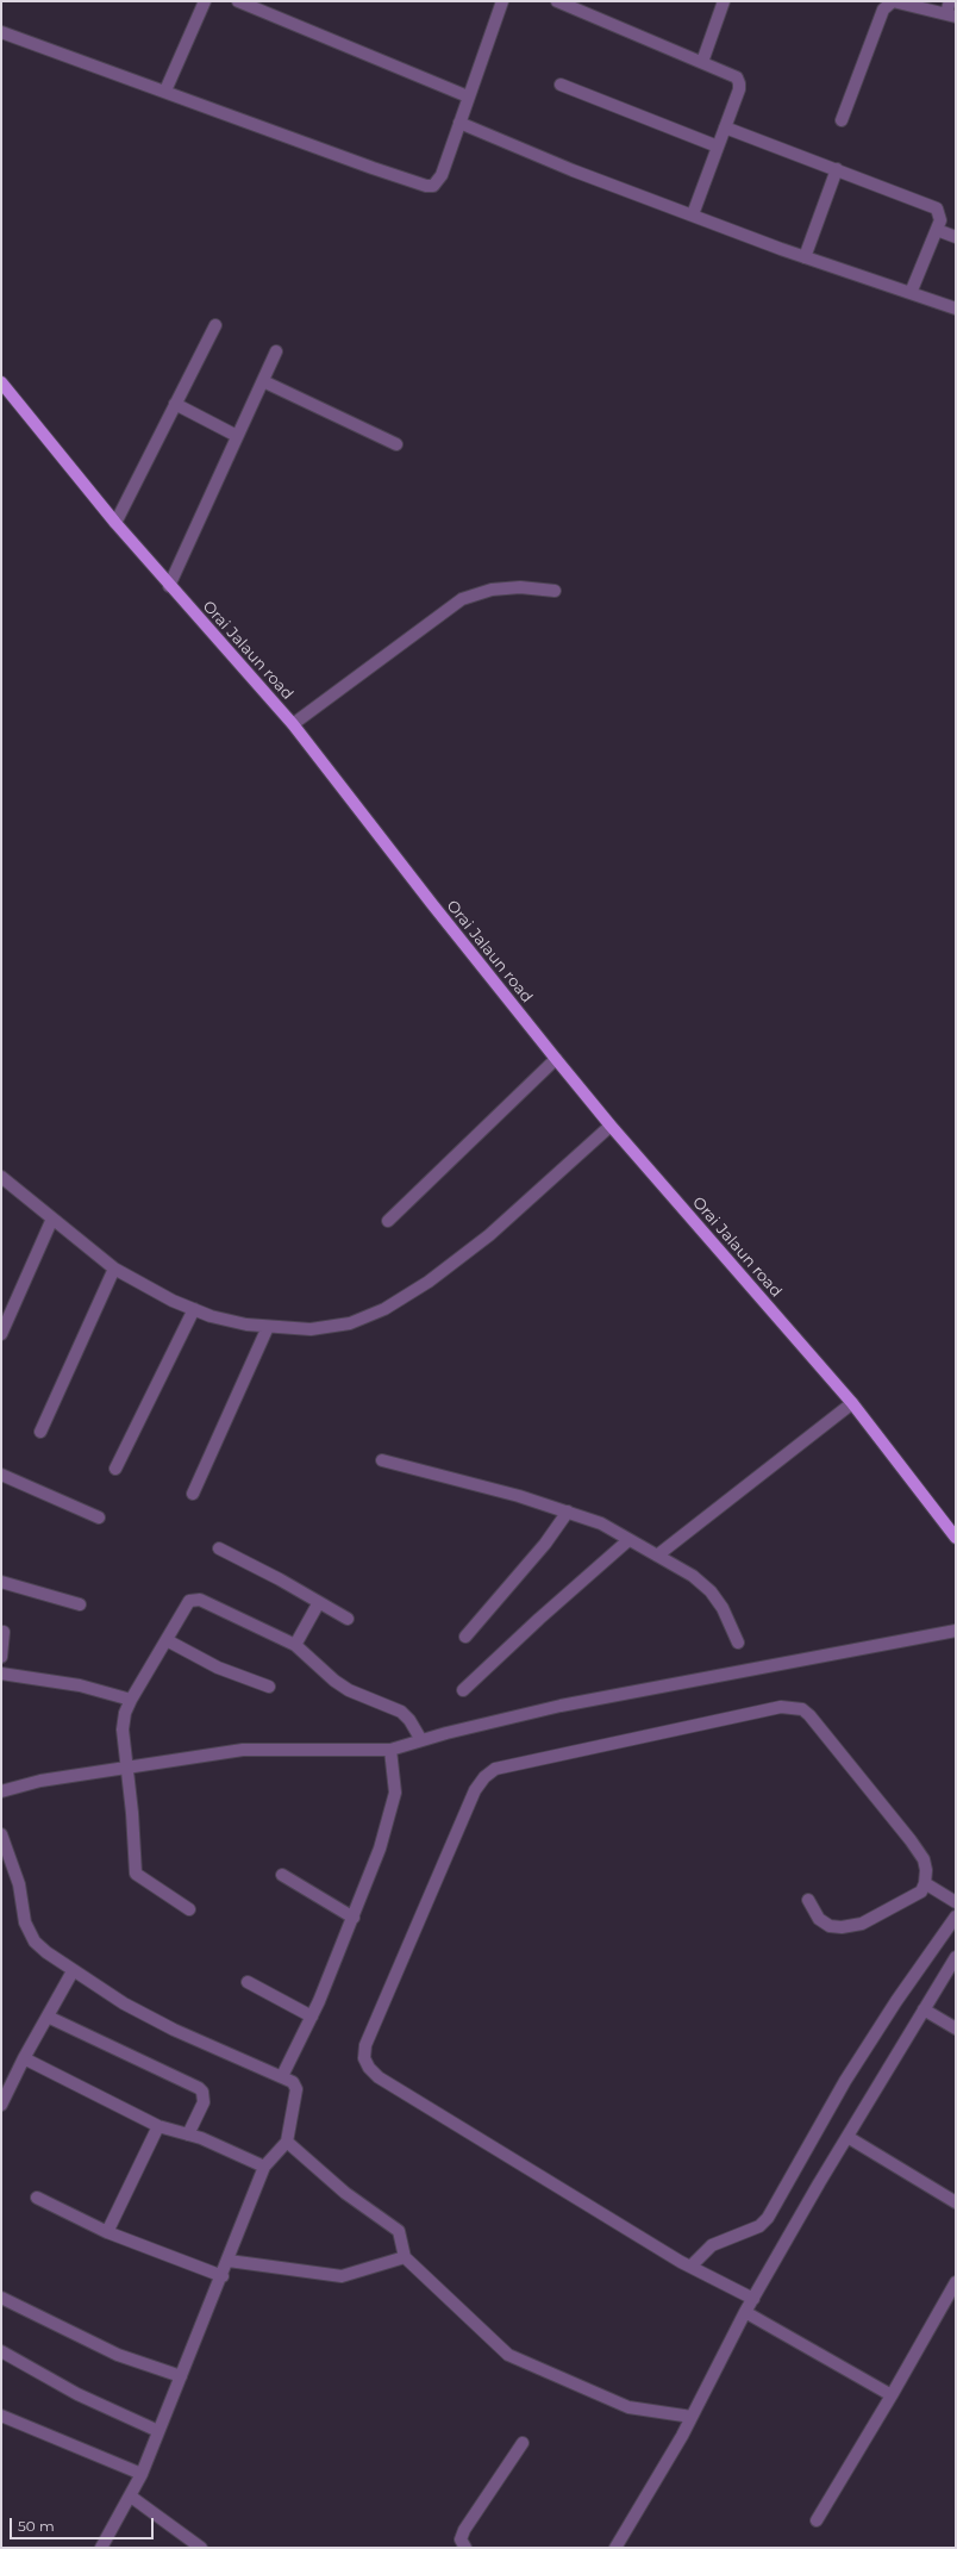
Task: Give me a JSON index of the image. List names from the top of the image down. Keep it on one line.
{"streets":{"main road":["Orai Jalaun road"]},"scale_bar":"50 m"}
